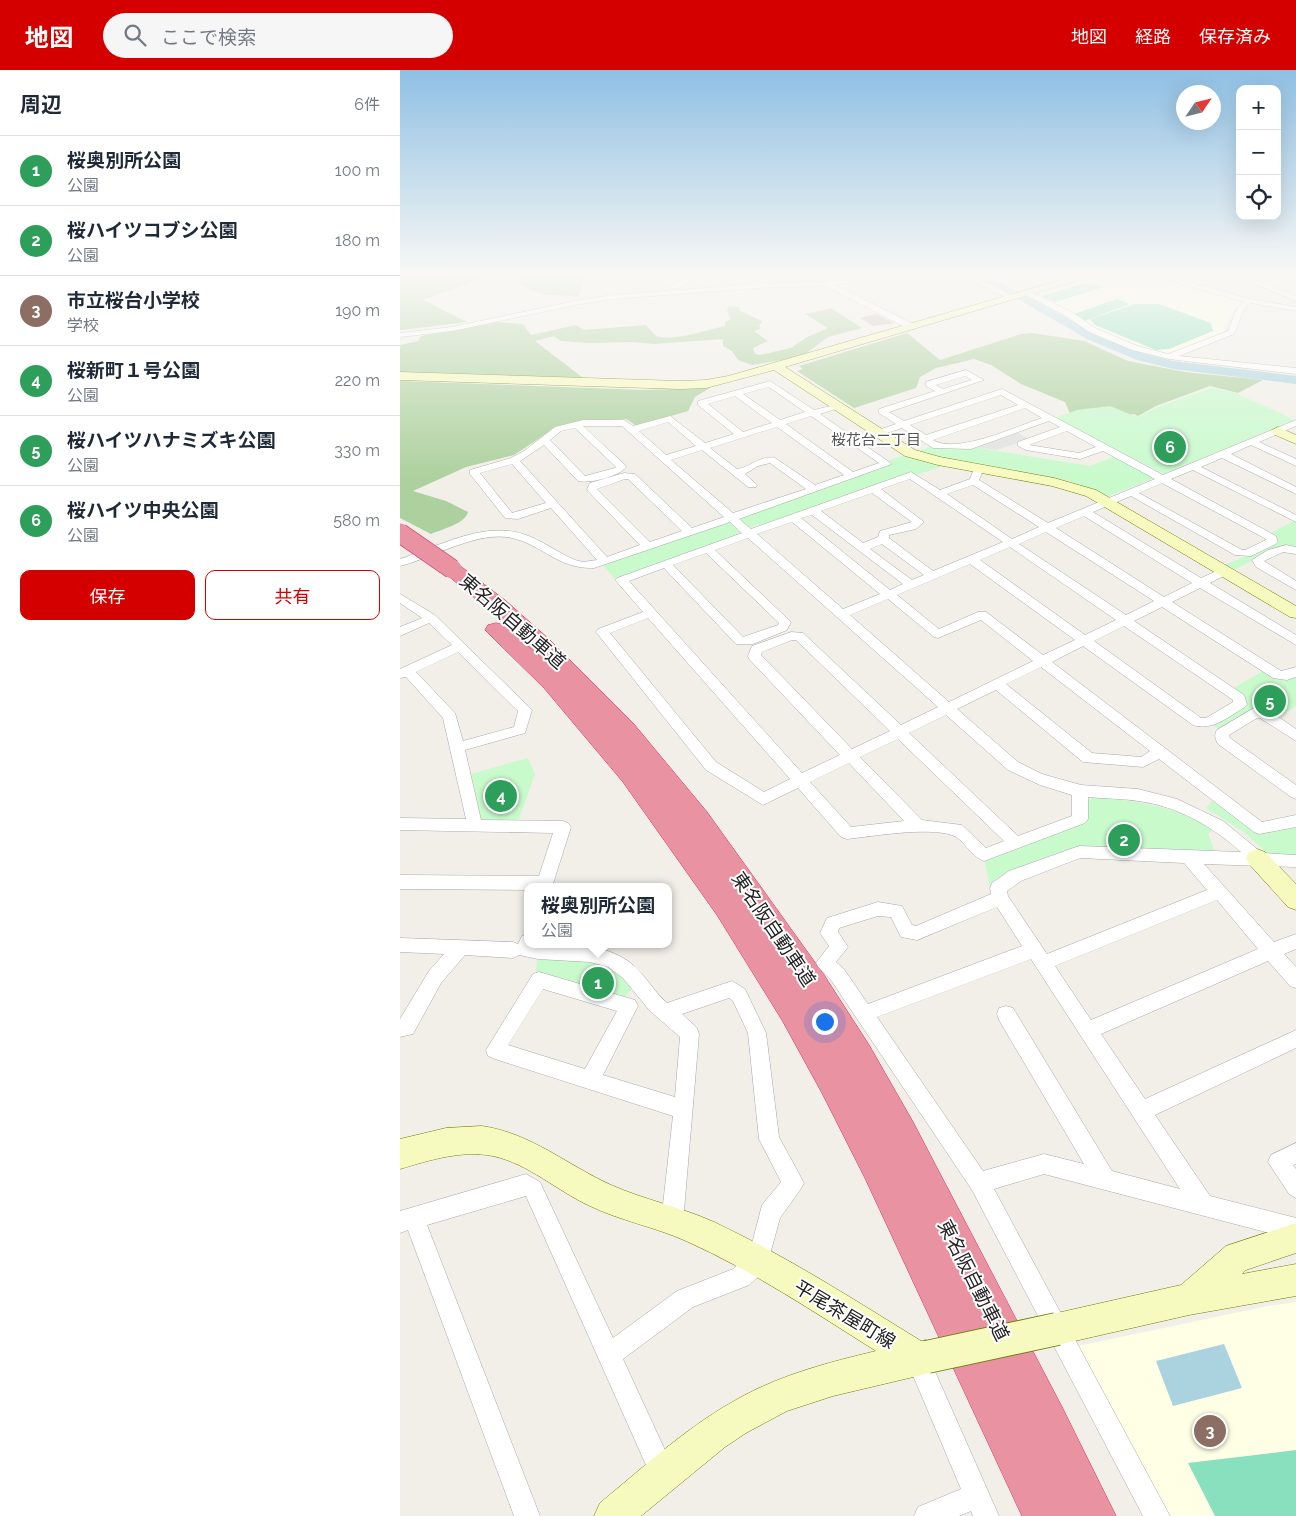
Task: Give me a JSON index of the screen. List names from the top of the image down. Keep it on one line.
{"streets":{"highway":["東名阪自動車道"],"main road":["平尾茶屋町線"]},"districts":["桜花台二丁目"],"north":"top right","page":{"header":"地図","search":"ここで検索","nav":["地図","経路","保存済み"],"heading":["周辺","6件"],"map_buttons":["+","−"],"list":[{"mark":"1","name":"桜奥別所公園","note":"公園","value":"100 m"},{"mark":"2","name":"桜ハイツコブシ公園","note":"公園","value":"180 m"},{"mark":"3","name":"市立桜台小学校","note":"学校","value":"190 m"},{"mark":"4","name":"桜新町１号公園","note":"公園","value":"220 m"},{"mark":"5","name":"桜ハイツハナミズキ公園","note":"公園","value":"330 m"},{"mark":"6","name":"桜ハイツ中央公園","note":"公園","value":"580 m"}],"pins":["6","5","4","2","1","3"],"buttons":["保存","共有"],"popup":["桜奥別所公園","公園"]}}
